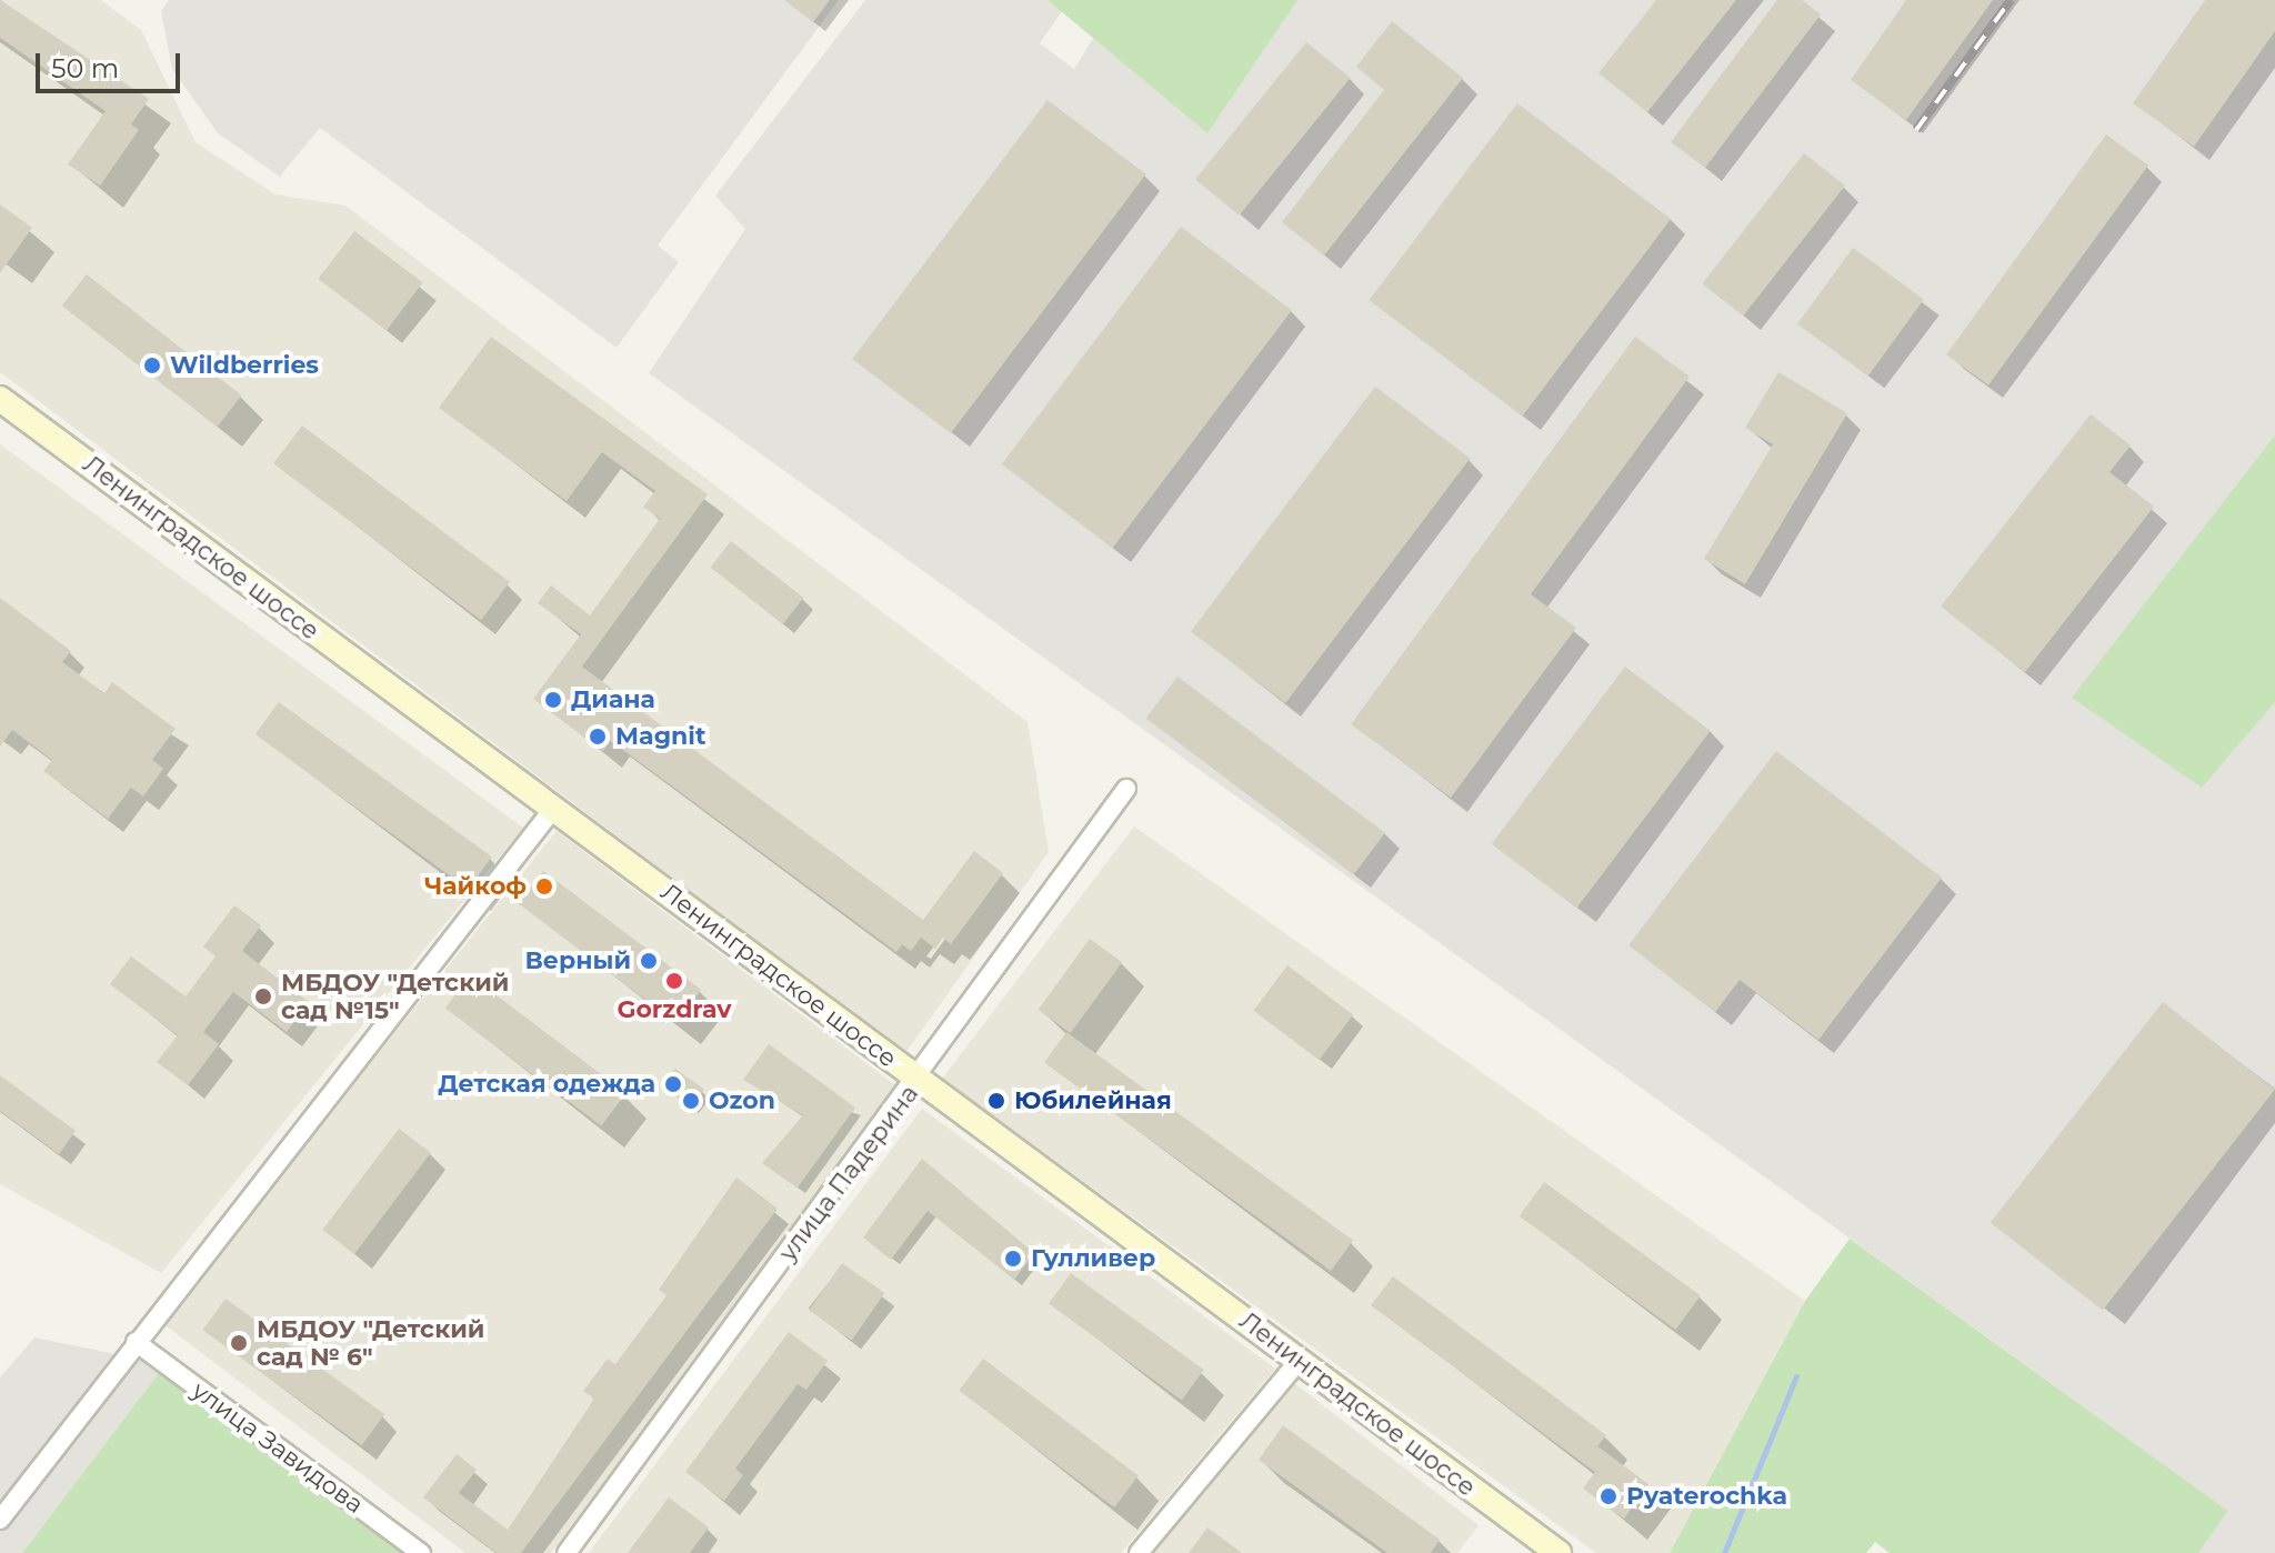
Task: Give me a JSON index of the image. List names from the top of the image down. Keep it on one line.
{"streets":{"main road":["Ленинградское шоссе"],"street":["улица Падерина","улица Завидова"]},"crossings":[["Ленинградское шоссе","улица Падерина"]],"places":["Wildberries","Диана","Magnit","Чайкоф","Верный","Gorzdrav","МБДОУ \"Детский сад №15\"","Детская одежда","Ozon","Юбилейная","Гулливер","МБДОУ \"Детский сад № 6\"","Pyaterochka"],"scale_bar":"50 m"}
